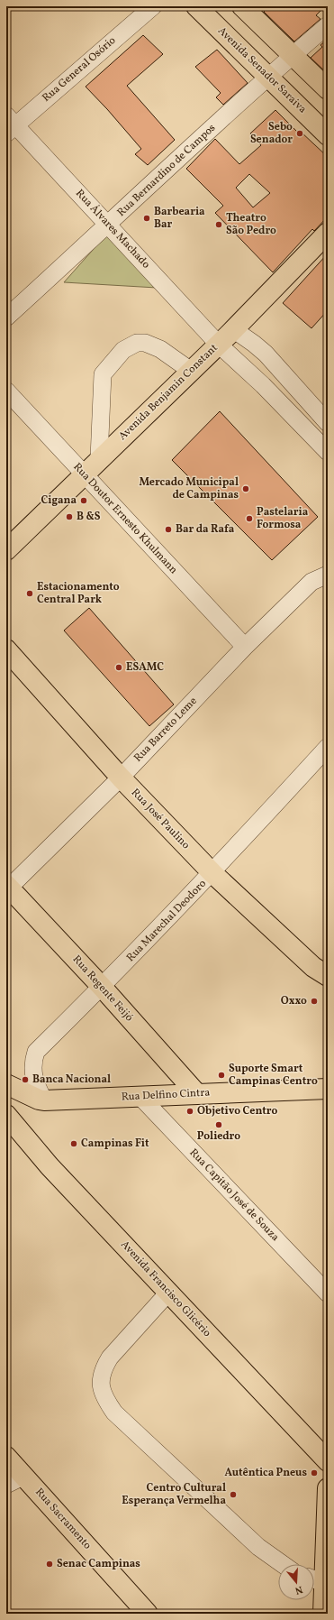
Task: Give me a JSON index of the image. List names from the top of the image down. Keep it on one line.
{"streets":{"main road":["Avenida Senador Saraiva","Avenida Benjamin Constant","Rua José Paulino","Rua Regente Feijó","Rua Delfino Cintra","Avenida Francisco Glicério","Rua Sacramento"],"street":["Rua General Osório","Rua Bernardino de Campos","Rua Álvares Machado","Rua Doutor Ernesto Khulmann","Rua Barreto Leme","Rua Marechal Deodoro","Rua Capitão José de Souza"]},"crossings":[["Rua General Osório","Rua Álvares Machado"],["Avenida Senador Saraiva","Rua Bernardino de Campos"],["Rua Bernardino de Campos","Rua Álvares Machado"],["Rua Álvares Machado","Avenida Benjamin Constant"],["Avenida Benjamin Constant","Rua Doutor Ernesto Khulmann"],["Rua Doutor Ernesto Khulmann","Rua Barreto Leme"],["Rua Barreto Leme","Rua José Paulino"],["Rua Barreto Leme","Rua Regente Feijó"],["Rua José Paulino","Rua Marechal Deodoro"],["Rua Marechal Deodoro","Rua Regente Feijó"],["Rua Marechal Deodoro","Rua Delfino Cintra"],["Rua Regente Feijó","Rua Delfino Cintra"],["Rua Delfino Cintra","Rua Capitão José de Souza"]],"places":["Sebo Senador","Barbearia Bar","Theatro São Pedro","Mercado Municipal de Campinas","Cigana","B &S","Pastelaria Formosa","Bar da Rafa","Estacionamento Central Park","ESAMC","Oxxo","Suporte Smart Campinas Centro","Banca Nacional","Objetivo Centro","Poliedro","Campinas Fit","Autêntica Pneus","Centro Cultural Esperança Vermelha","Senac Campinas"],"north":"bottom"}
